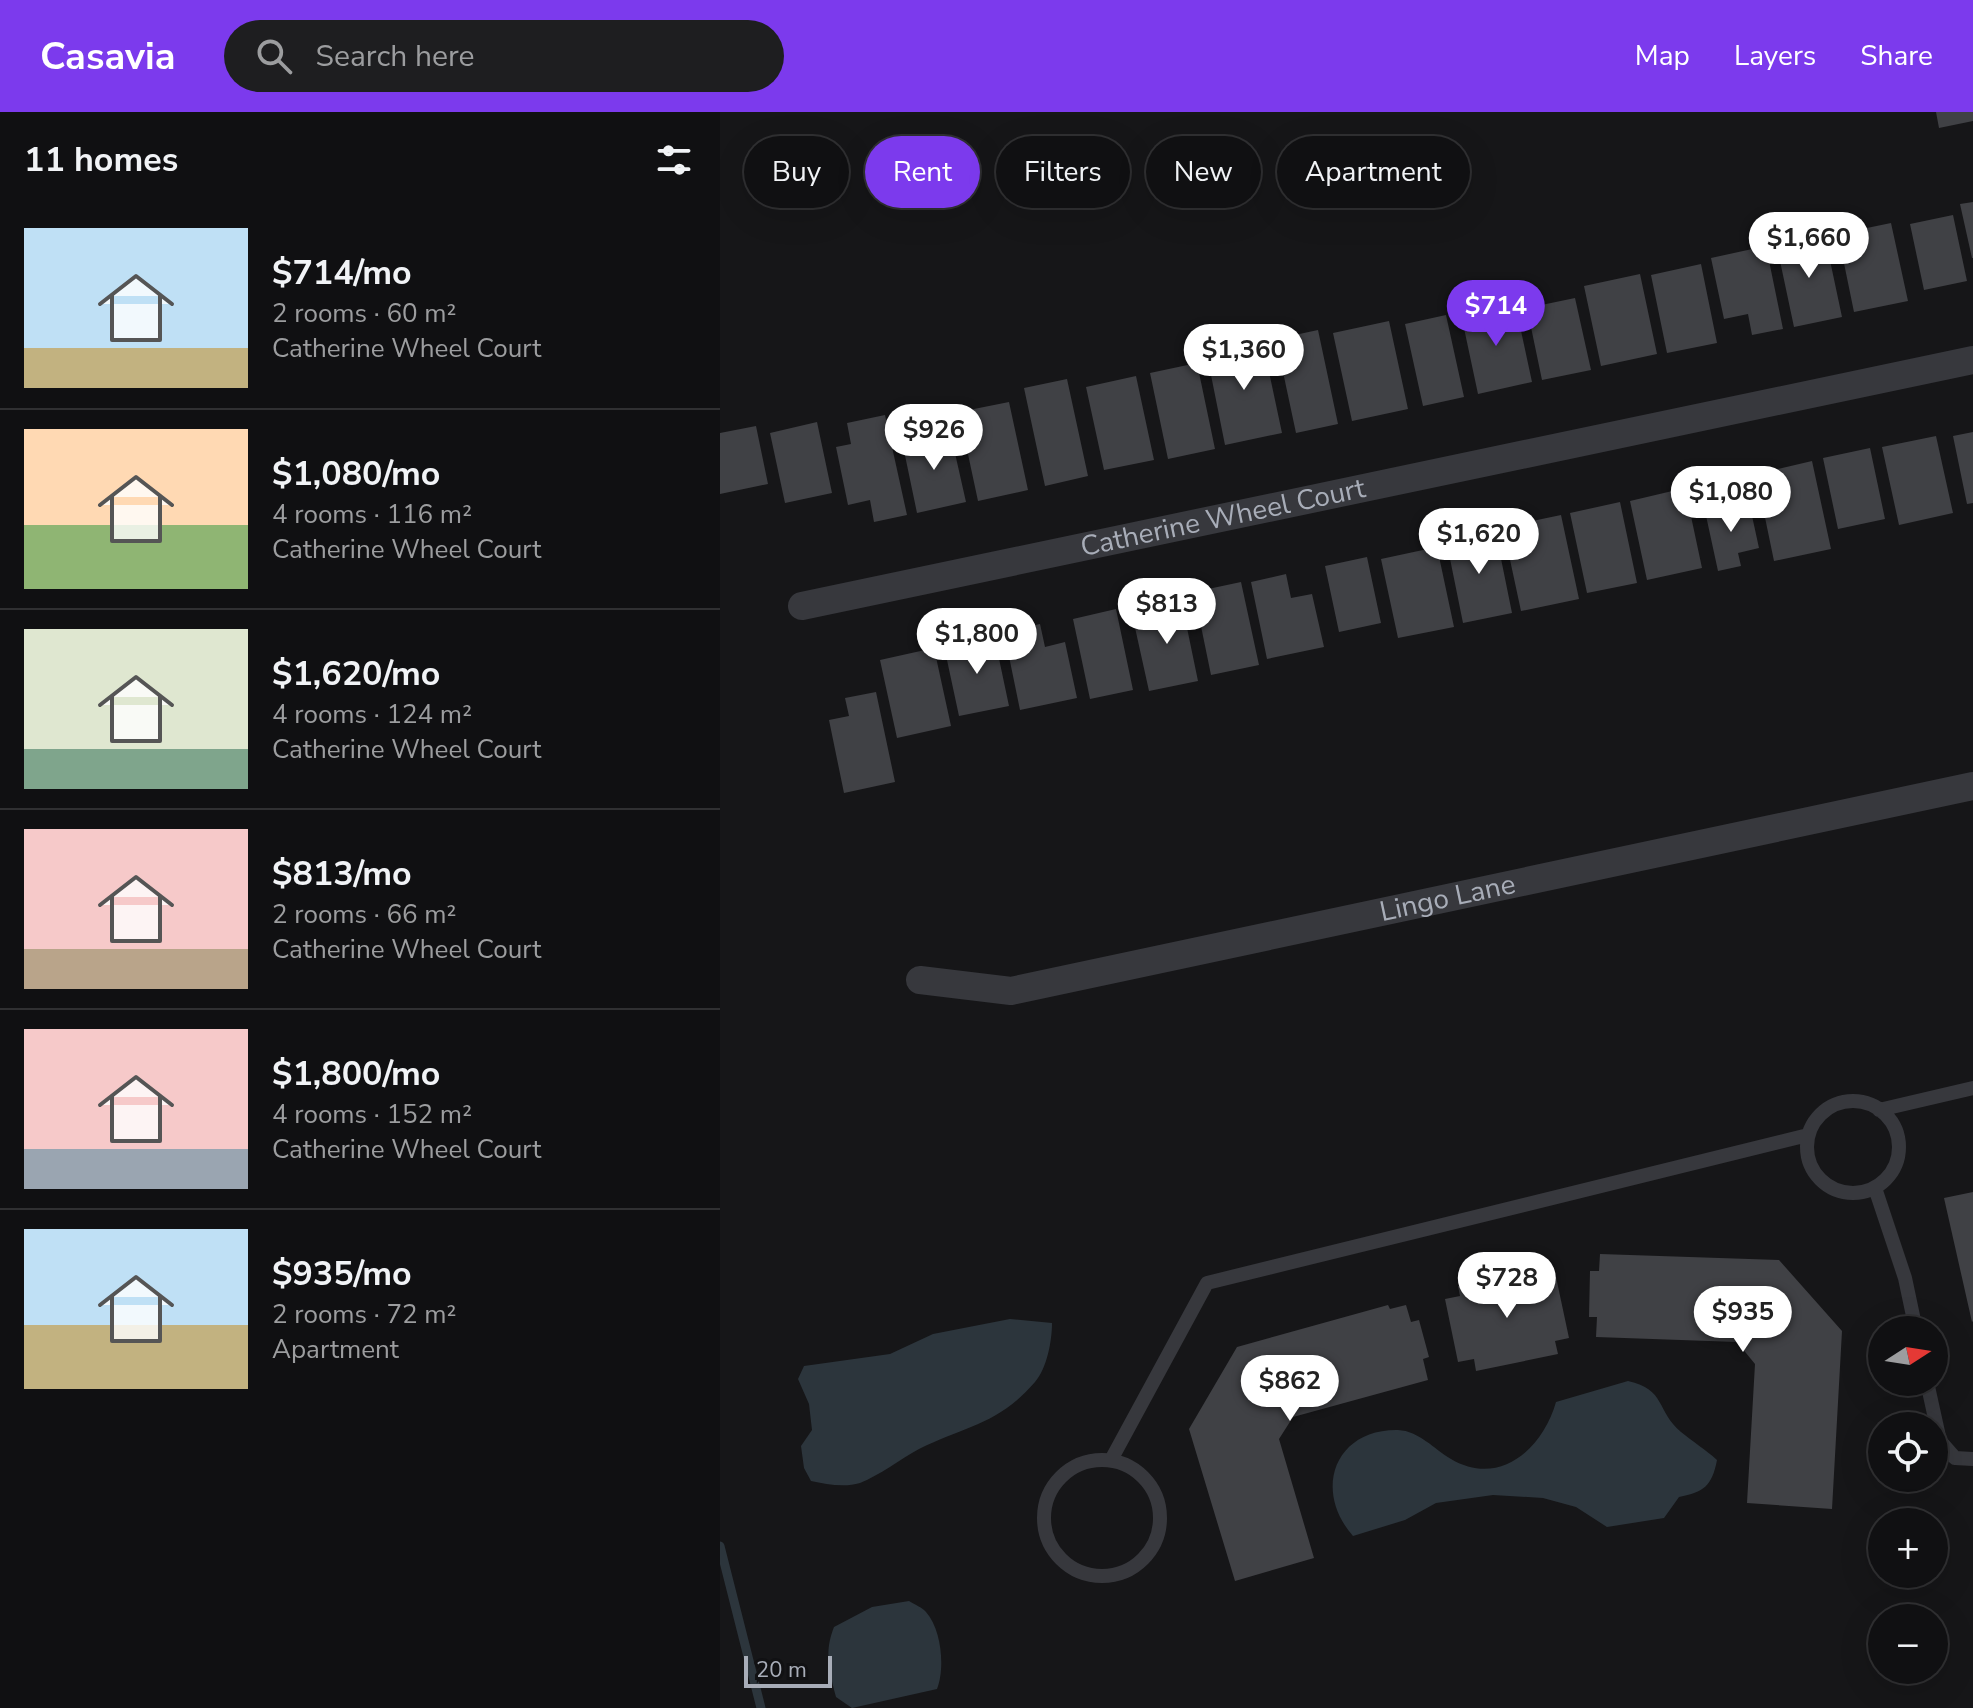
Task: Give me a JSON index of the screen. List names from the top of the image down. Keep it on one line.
{"streets":{"street":["Catherine Wheel Court","Lingo Lane"]},"scale_bar":"20 m","north":"right","page":{"header":"Casavia","search":"Search here","nav":["Map","Layers","Share"],"heading":"11 homes","chip":["Buy","Rent","Filters","New","Apartment"],"list":[{"name":"$714/mo","note":"2 rooms · 60 m² · Catherine Wheel Court"},{"name":"$1,080/mo","note":"4 rooms · 116 m² · Catherine Wheel Court"},{"name":"$1,620/mo","note":"4 rooms · 124 m² · Catherine Wheel Court"},{"name":"$813/mo","note":"2 rooms · 66 m² · Catherine Wheel Court"},{"name":"$1,800/mo","note":"4 rooms · 152 m² · Catherine Wheel Court"},{"name":"$935/mo","note":"2 rooms · 72 m² · Apartment"}],"price":["$1,660","$714","$1,360","$926","$1,080","$1,620","$813","$1,800","$728","$935","$862"],"map_buttons":["+","−"],"scale":"20 m"}}
